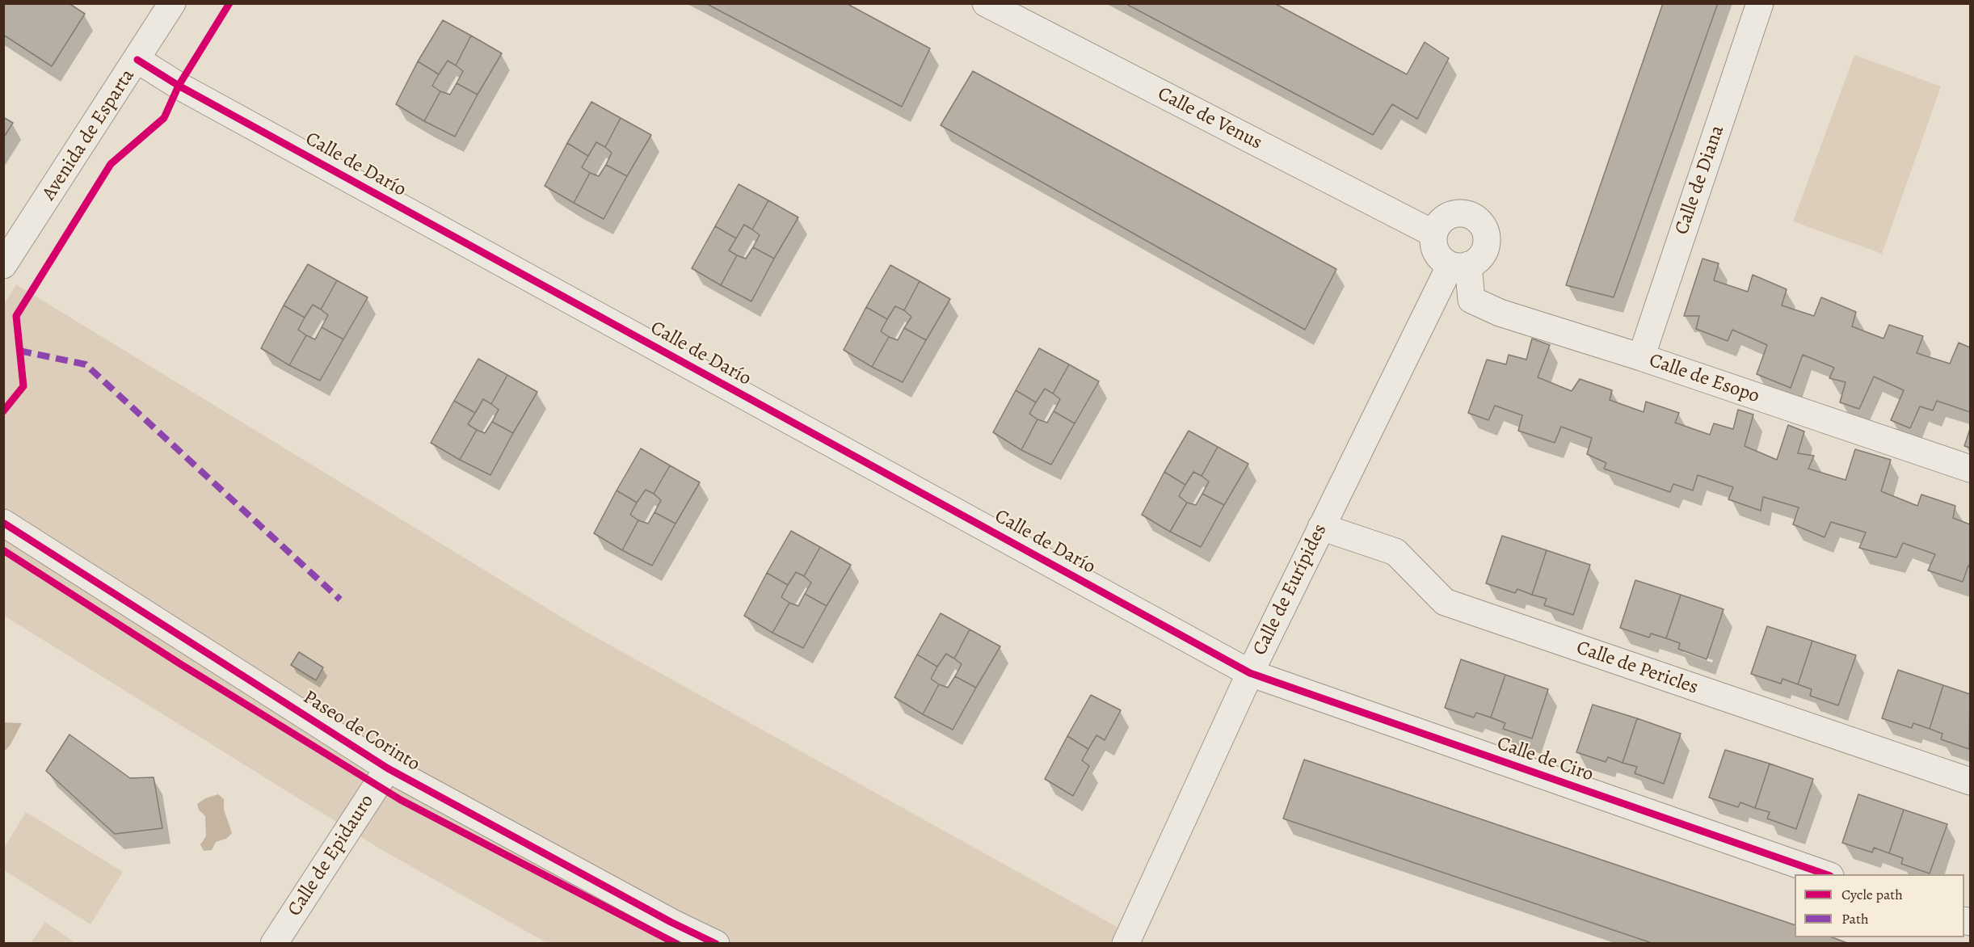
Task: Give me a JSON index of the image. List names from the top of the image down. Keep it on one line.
{"streets":{"street":["Calle de Venus","Avenida de Esparta","Calle de Darío","Calle de Diana","Calle de Esopo","Calle de Eurípides","Calle de Pericles","Paseo de Corinto","Calle de Ciro","Calle de Epidauro"]},"crossings":[["Calle de Venus","Calle de Esopo"],["Calle de Venus","Calle de Eurípides"],["Avenida de Esparta","Calle de Darío"],["Calle de Darío","Calle de Eurípides"],["Calle de Darío","Calle de Ciro"],["Calle de Diana","Calle de Esopo"],["Calle de Esopo","Calle de Eurípides"],["Calle de Eurípides","Calle de Pericles"],["Calle de Eurípides","Calle de Ciro"],["Paseo de Corinto","Calle de Epidauro"]],"legend":["Cycle path","Path"]}
